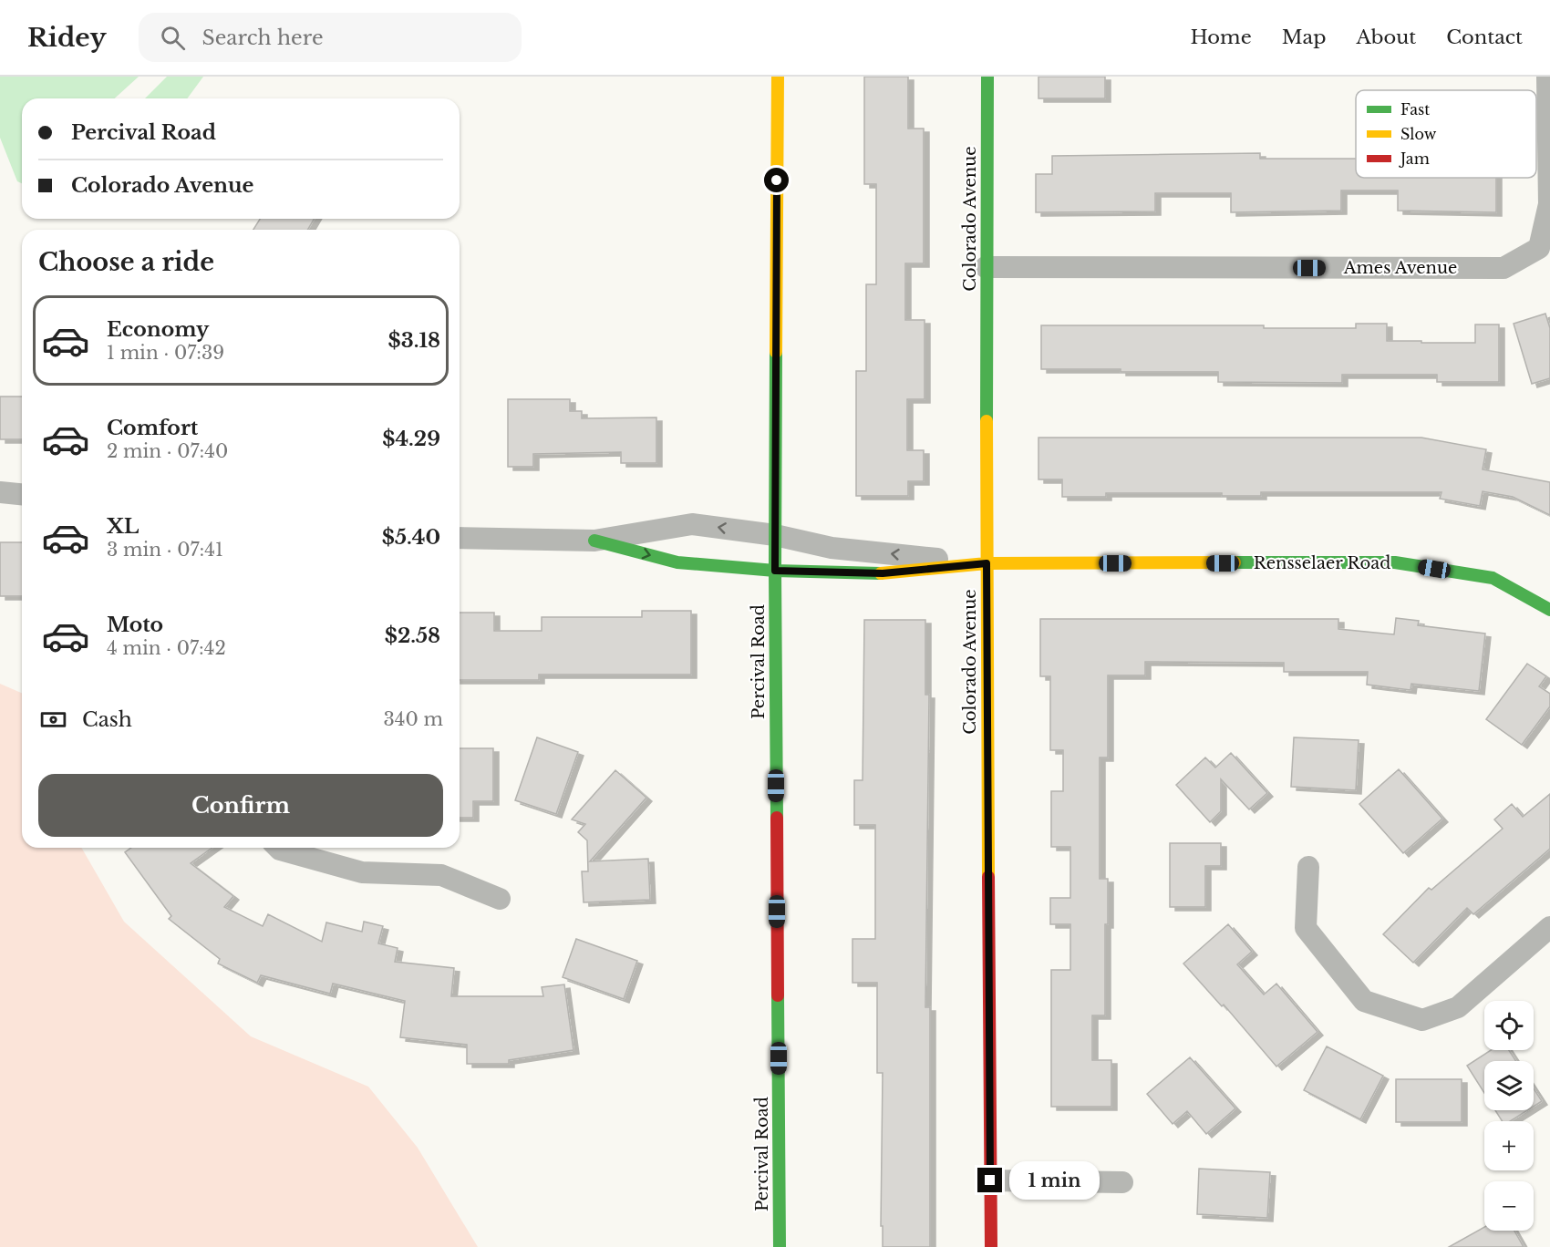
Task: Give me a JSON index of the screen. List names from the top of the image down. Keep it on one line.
{"streets":{"street":["Colorado Avenue","Ames Avenue","Rensselaer Road","Percival Road"]},"crossings":[["Colorado Avenue","Ames Avenue"],["Colorado Avenue","Rensselaer Road"],["Rensselaer Road","Percival Road"]],"legend":["Fast","Slow","Jam"],"page":{"header":"Ridey","search":"Search here","nav":["Home","Map","About","Contact"],"banner":["Percival Road","Colorado Avenue"],"heading":"Choose a ride","list":[{"name":"Economy","note":"1 min · 07:39","value":"$3.18"},{"name":"Comfort","note":"2 min · 07:40","value":"$4.29"},{"name":"XL","note":"3 min · 07:41","value":"$5.40"},{"name":"Moto","note":"4 min · 07:42","value":"$2.58"}],"pay":["Cash","340 m"],"buttons":"Confirm","map_buttons":["+","−"],"bubble":"1 min"}}
